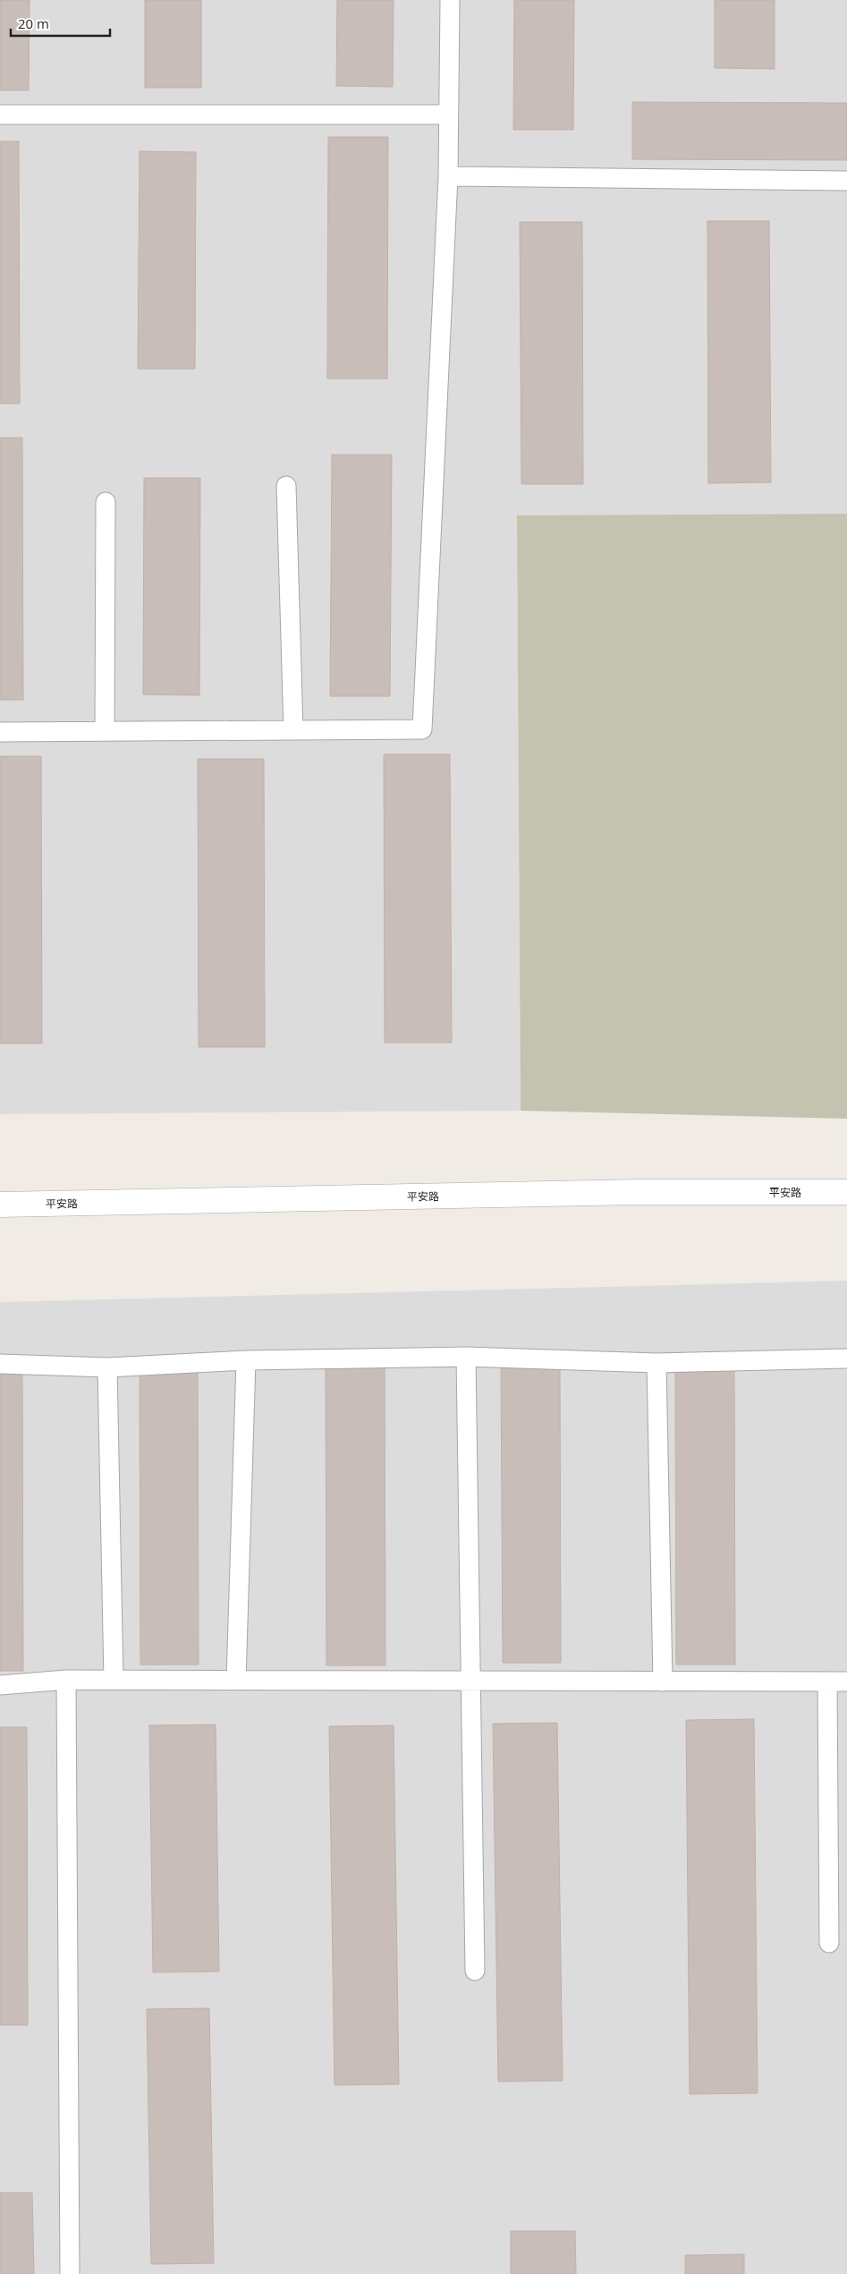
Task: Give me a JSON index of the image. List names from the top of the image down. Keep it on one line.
{"streets":{"street":["平安路"]},"scale_bar":"20 m"}
